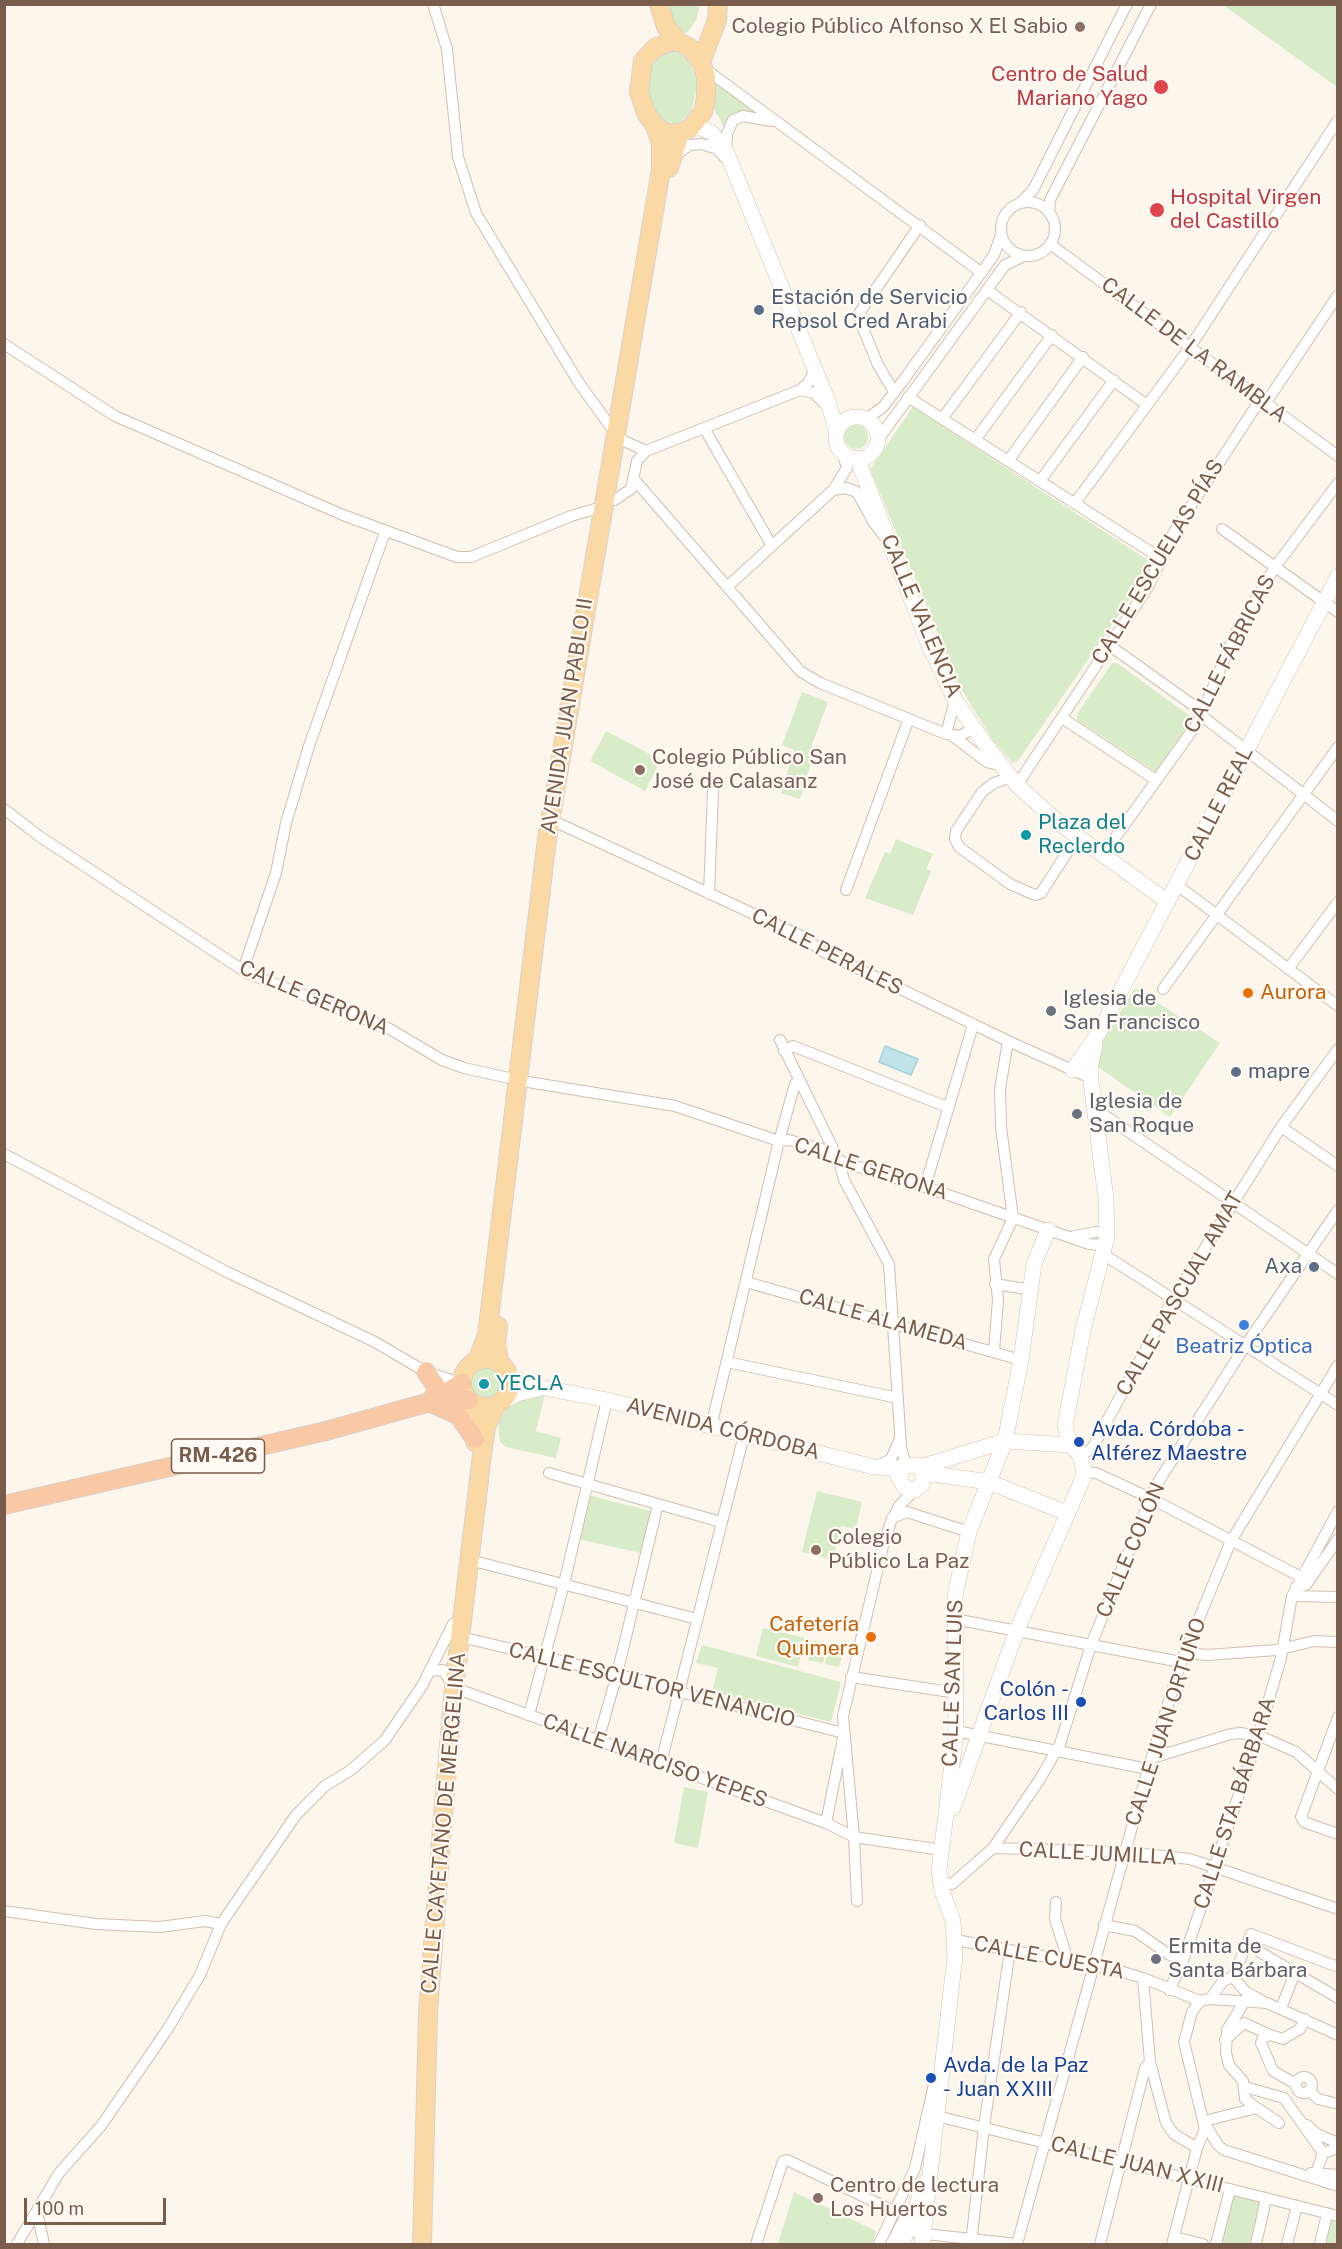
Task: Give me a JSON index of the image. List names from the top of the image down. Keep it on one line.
{"streets":{"highway":["RM-426"],"main road":["CALLE VALENCIA","AVENIDA JUAN PABLO II","CALLE REAL","AVENIDA CÓRDOBA","CALLE SAN LUIS","CALLE CAYETANO DE MERGELINA"],"street":["CALLE DE LA RAMBLA","CALLE ESCUELAS PÍAS","CALLE FÁBRICAS","CALLE PERALES","CALLE GERONA","CALLE PASCUAL AMAT","CALLE ALAMEDA","CALLE COLÓN","CALLE ESCULTOR VENANCIO","CALLE JUAN ORTUÑO","CALLE NARCISO YEPES","CALLE STA. BÁRBARA","CALLE JUMILLA","CALLE CUESTA","CALLE JUAN XXIII"]},"crossings":[["CALLE DE LA RAMBLA","CALLE ESCUELAS PÍAS"],["CALLE ESCUELAS PÍAS","CALLE VALENCIA"],["CALLE VALENCIA","CALLE FÁBRICAS"],["CALLE VALENCIA","CALLE REAL"],["AVENIDA JUAN PABLO II","CALLE PERALES"],["AVENIDA JUAN PABLO II","CALLE GERONA"],["CALLE GERONA","CALLE SAN LUIS"],["CALLE ALAMEDA","CALLE SAN LUIS"],["AVENIDA CÓRDOBA","RM-426"],["AVENIDA CÓRDOBA","CALLE SAN LUIS"],["AVENIDA CÓRDOBA","CALLE CAYETANO DE MERGELINA"],["RM-426","CALLE CAYETANO DE MERGELINA"],["CALLE COLÓN","CALLE JUMILLA"],["CALLE ESCULTOR VENANCIO","CALLE CAYETANO DE MERGELINA"],["CALLE JUAN ORTUÑO","CALLE JUMILLA"],["CALLE JUAN ORTUÑO","CALLE CUESTA"],["CALLE JUAN ORTUÑO","CALLE JUAN XXIII"],["CALLE NARCISO YEPES","CALLE CAYETANO DE MERGELINA"],["CALLE STA. BÁRBARA","CALLE JUMILLA"],["CALLE STA. BÁRBARA","CALLE CUESTA"]],"places":["Colegio Público Alfonso X El Sabio","Centro de Salud Mariano Yago","Hospital Virgen del Castillo","Estación de Servicio Repsol Cred Arabi","Colegio Público San José de Calasanz","Plaza del Reclerdo","Aurora","Iglesia de San Francisco","mapre","Iglesia de San Roque","Axa","Beatriz Óptica","YECLA","Avda. Córdoba - Alférez Maestre","Colegio Público La Paz","Cafetería Quimera","Colón - Carlos III","Ermita de Santa Bárbara","Avda. de la Paz - Juan XXIII","Centro de lectura Los Huertos"],"scale_bar":"100 m"}
